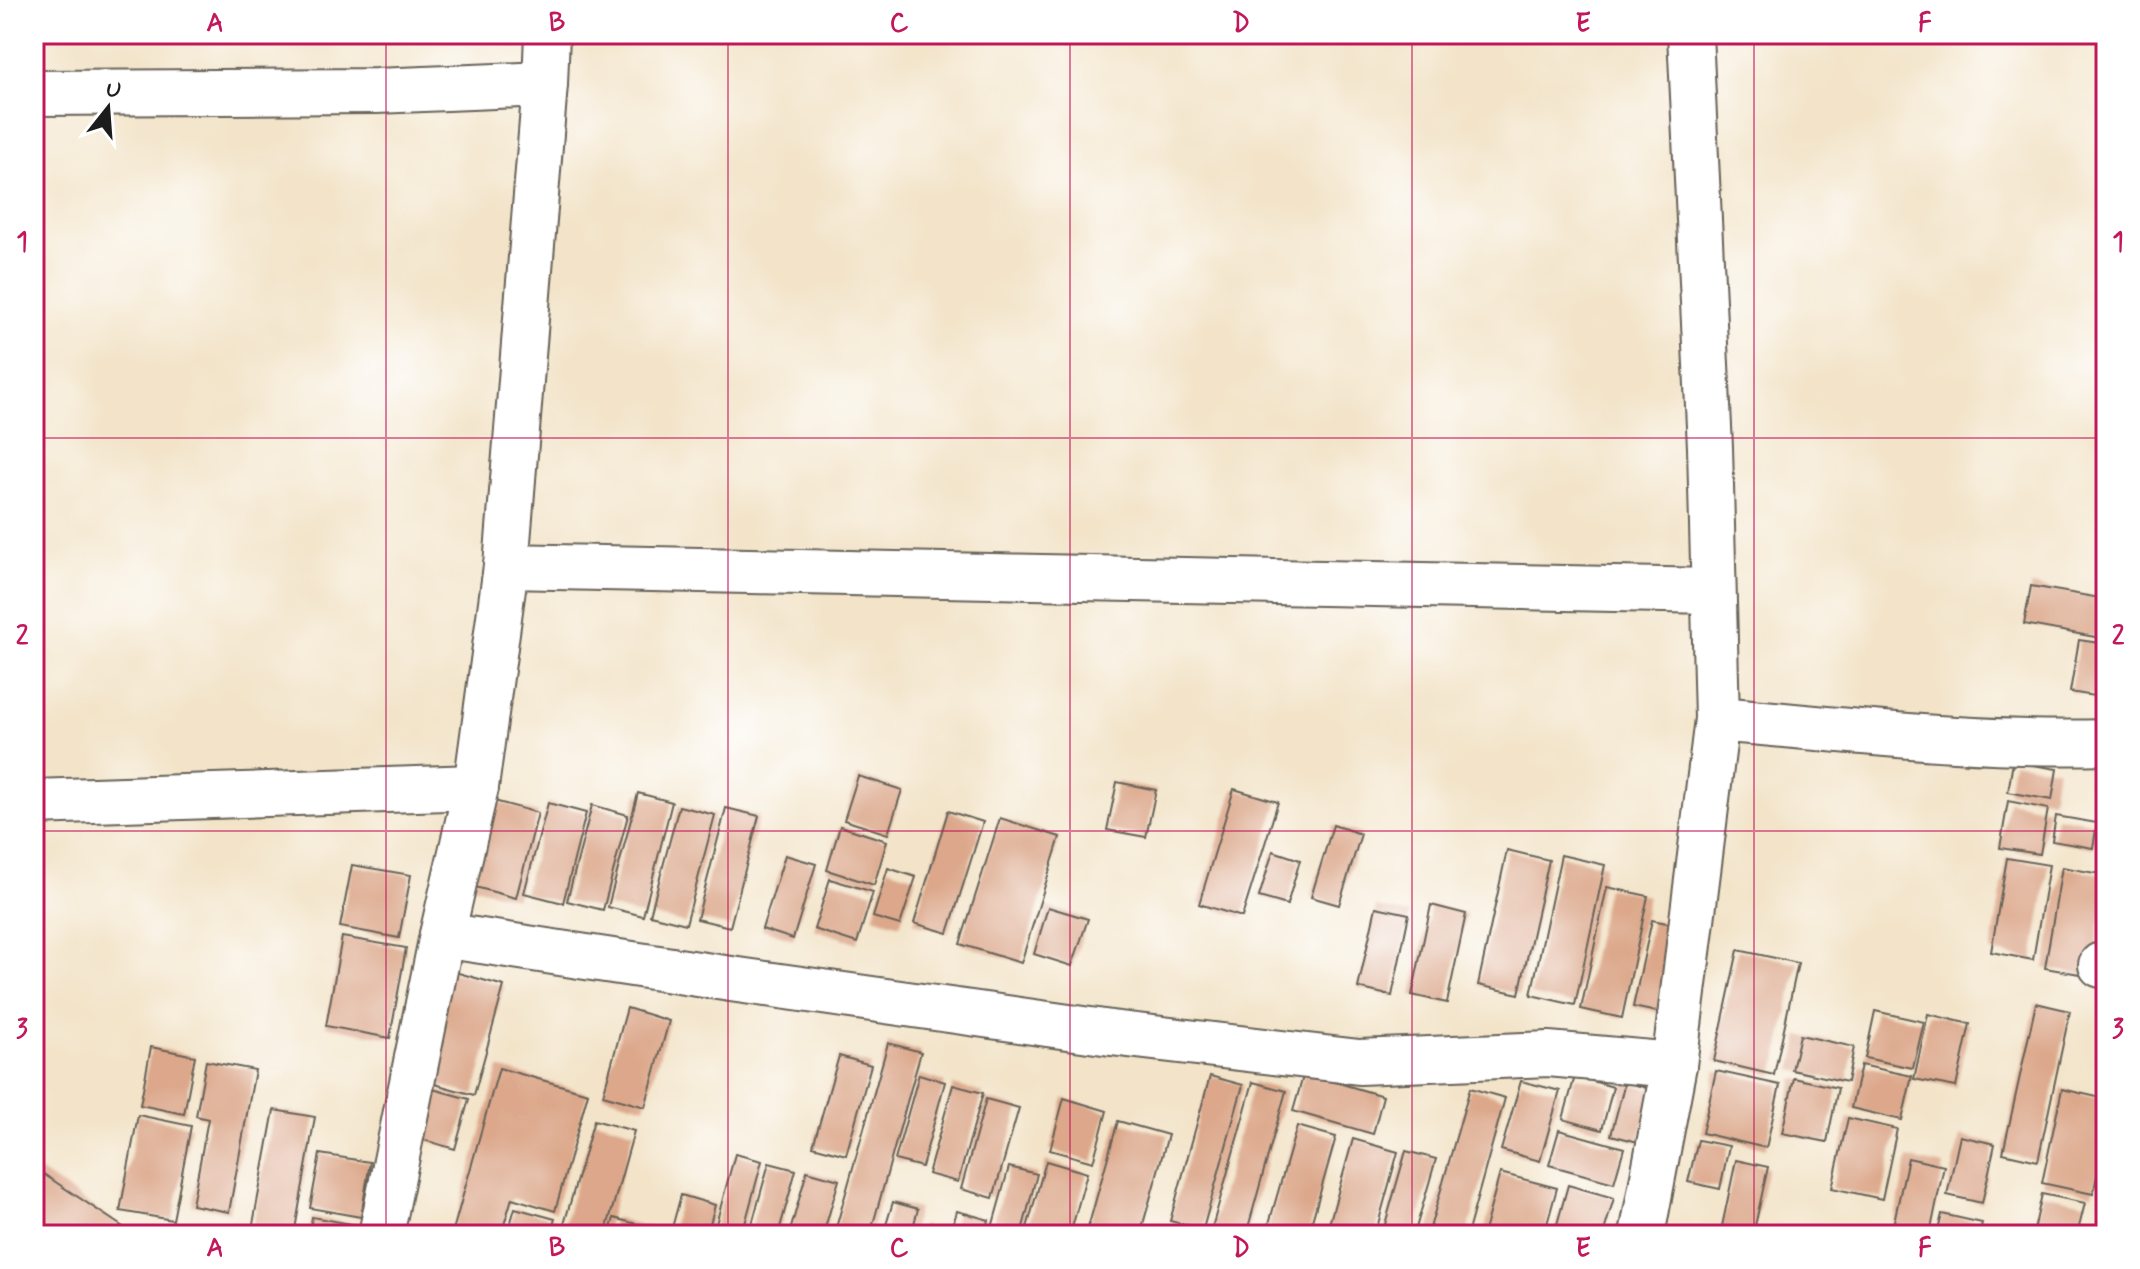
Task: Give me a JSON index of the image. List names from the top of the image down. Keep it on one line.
{"north":"top","grid":{"columns":["A","B","C","D","E","F"],"rows":["1","2","3"]}}
